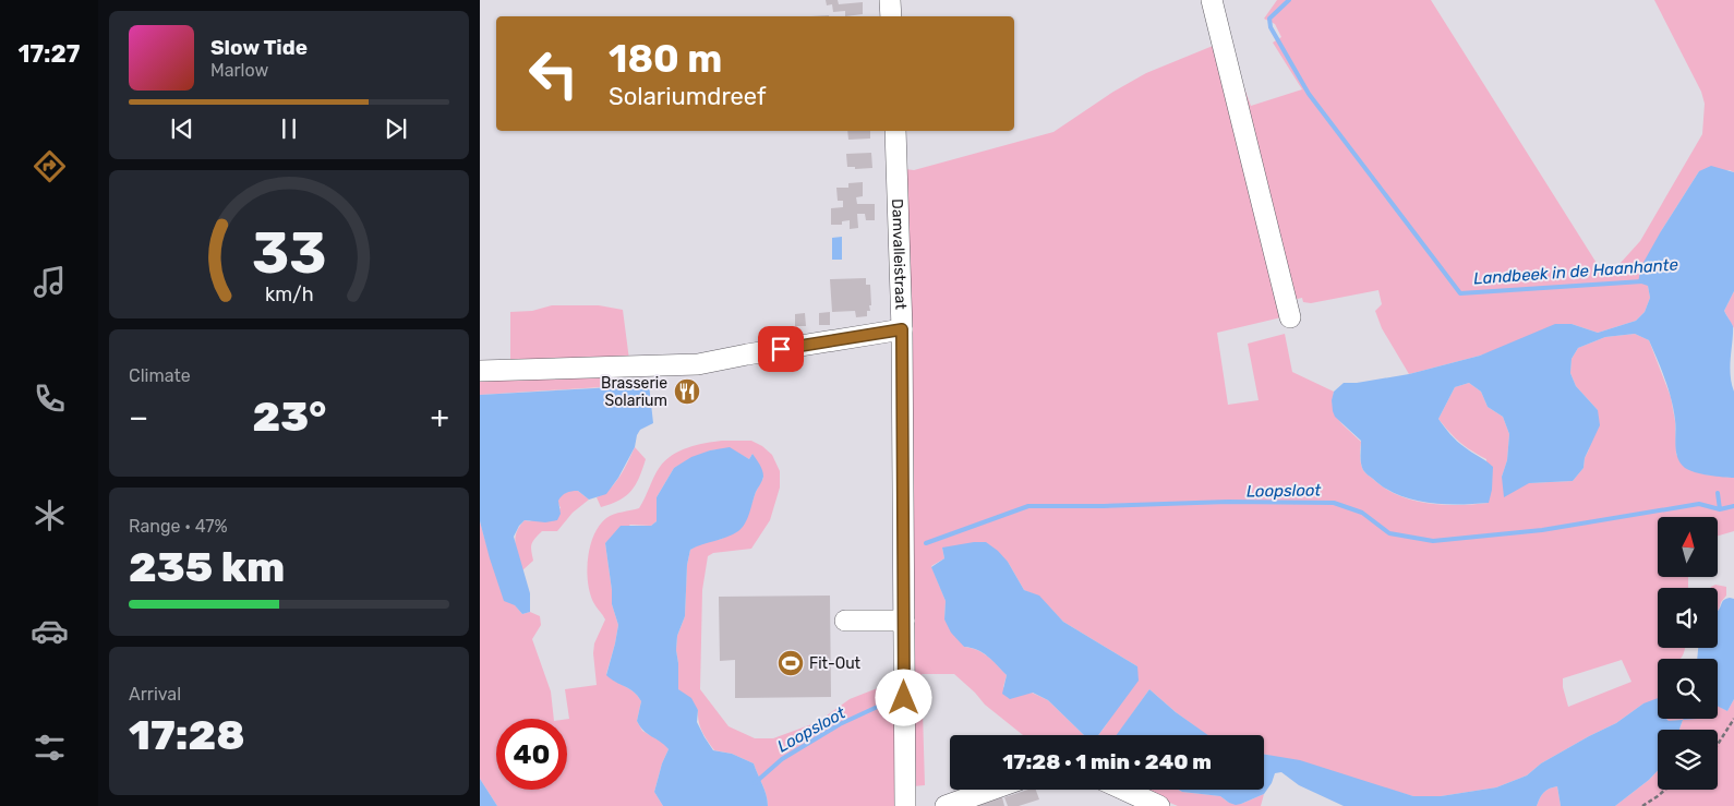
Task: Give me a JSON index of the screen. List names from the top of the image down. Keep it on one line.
{"streets":{"street":["Damvalleistraat"]},"water":["Landbeek in de Haanhante","Loopsloot"],"places":{"restaurant":["Brasserie Solarium"],"sports":["Fit-Out"]},"north":"top","page":{"tabs":"17:27","turn":["180 m","Solariumdreef"],"song":["Slow Tide","Marlow"],"tile":["Climate",["Range · 47%","235 km"],["Arrival","17:28"]],"heat":["−","23°","+"],"limit":"40","trip":"17:28 · 1 min · 240 m","gauge":["33","km/h"]}}
